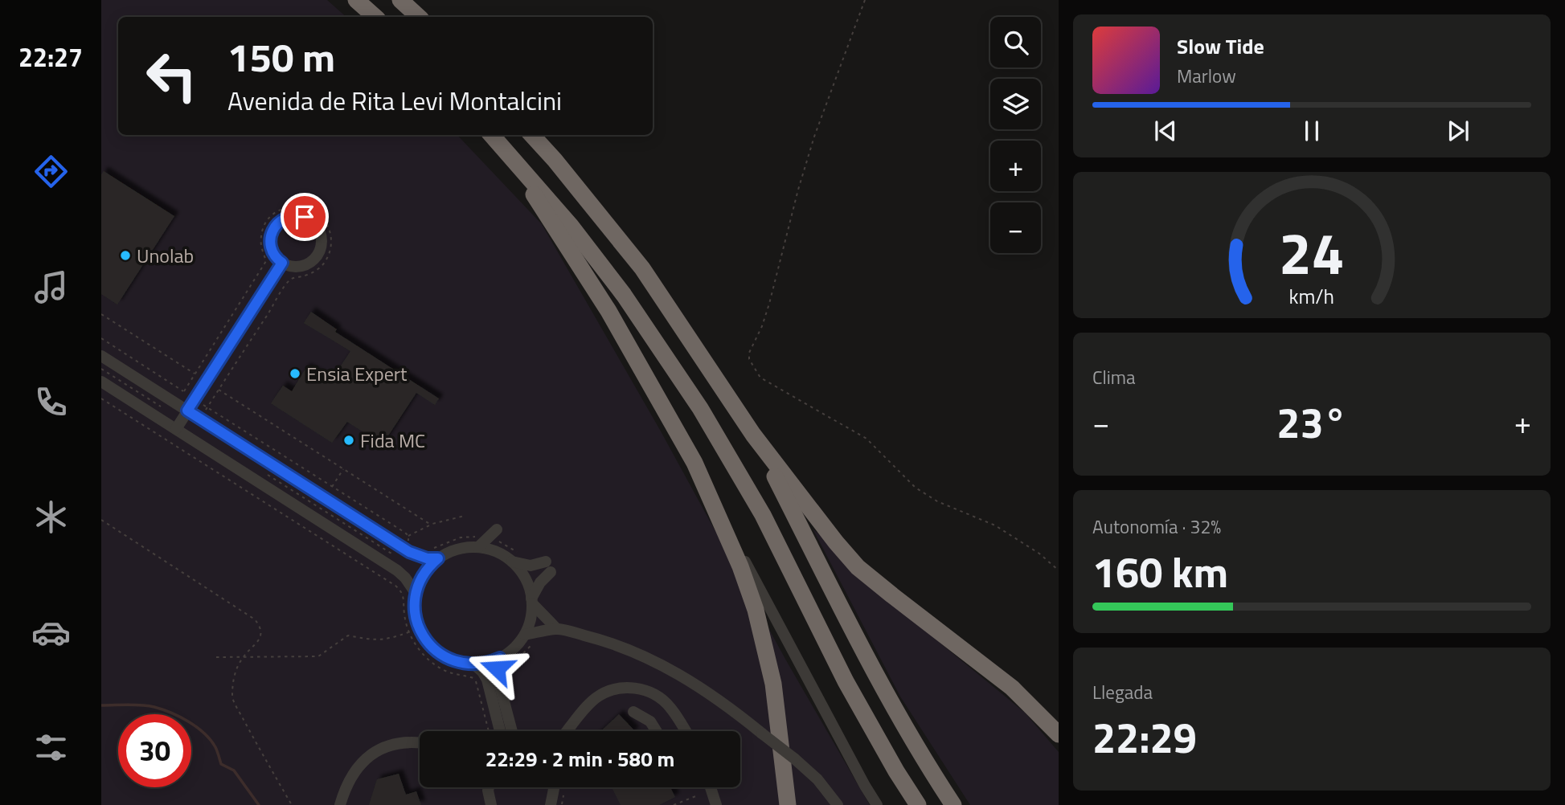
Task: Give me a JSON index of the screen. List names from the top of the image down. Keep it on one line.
{"places":["Unolab","Ensia Expert","Fida MC"],"page":{"tabs":"22:27","map_buttons":["+","−"],"turn":["150 m","Avenida de Rita Levi Montalcini"],"song":["Slow Tide","Marlow"],"tile":["Clima",["Autonomía · 32%","160 km"],["Llegada","22:29"]],"heat":["−","23°","+"],"limit":"30","trip":"22:29 · 2 min · 580 m","gauge":["24","km/h"]}}
